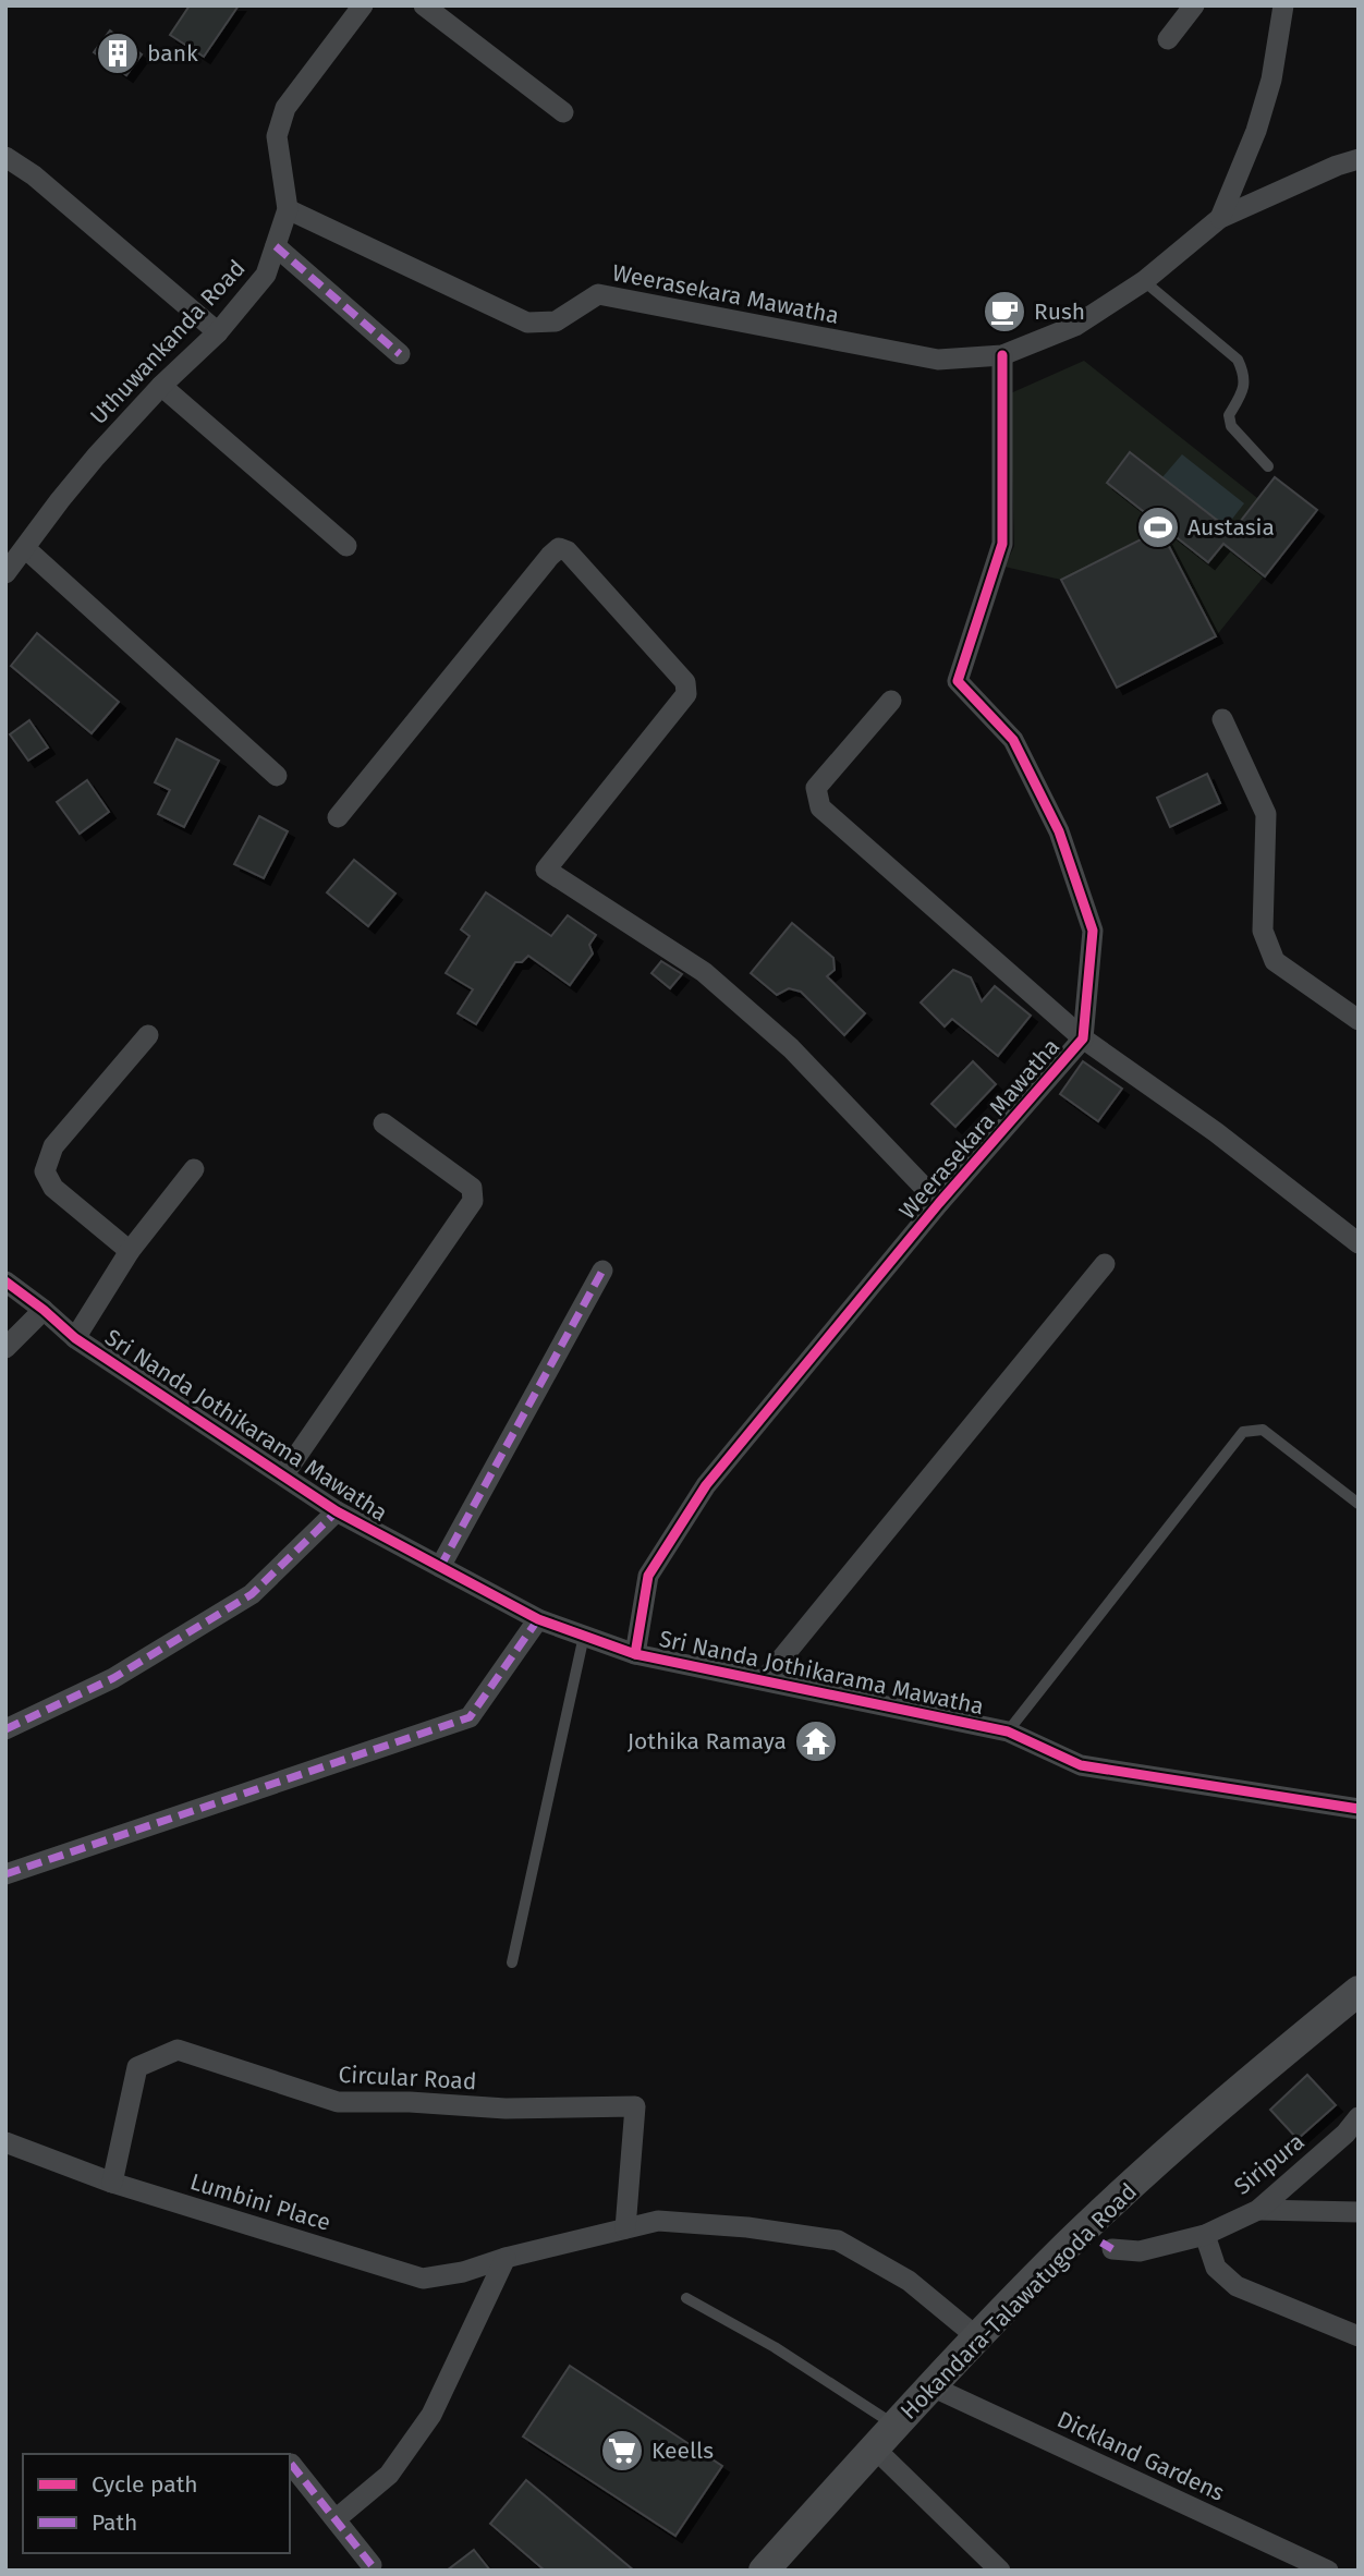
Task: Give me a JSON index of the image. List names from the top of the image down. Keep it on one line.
{"streets":{"main road":["Hokandara-Talawatugoda Road"],"street":["Weerasekara Mawatha","Uthuwankanda Road","Sri Nanda Jothikarama Mawatha","Circular Road","Siripura","Lumbini Place","Dickland Gardens"]},"crossings":[["Weerasekara Mawatha","Uthuwankanda Road"],["Weerasekara Mawatha","Sri Nanda Jothikarama Mawatha"],["Circular Road","Lumbini Place"],["Lumbini Place","Hokandara-Talawatugoda Road"],["Hokandara-Talawatugoda Road","Dickland Gardens"]],"places":{"building":["bank"],"cafe":["Rush"],"sports":["Austasia"],"temple":["Jothika Ramaya"],"supermarket":["Keells"]},"legend":["Cycle path","Path"]}
